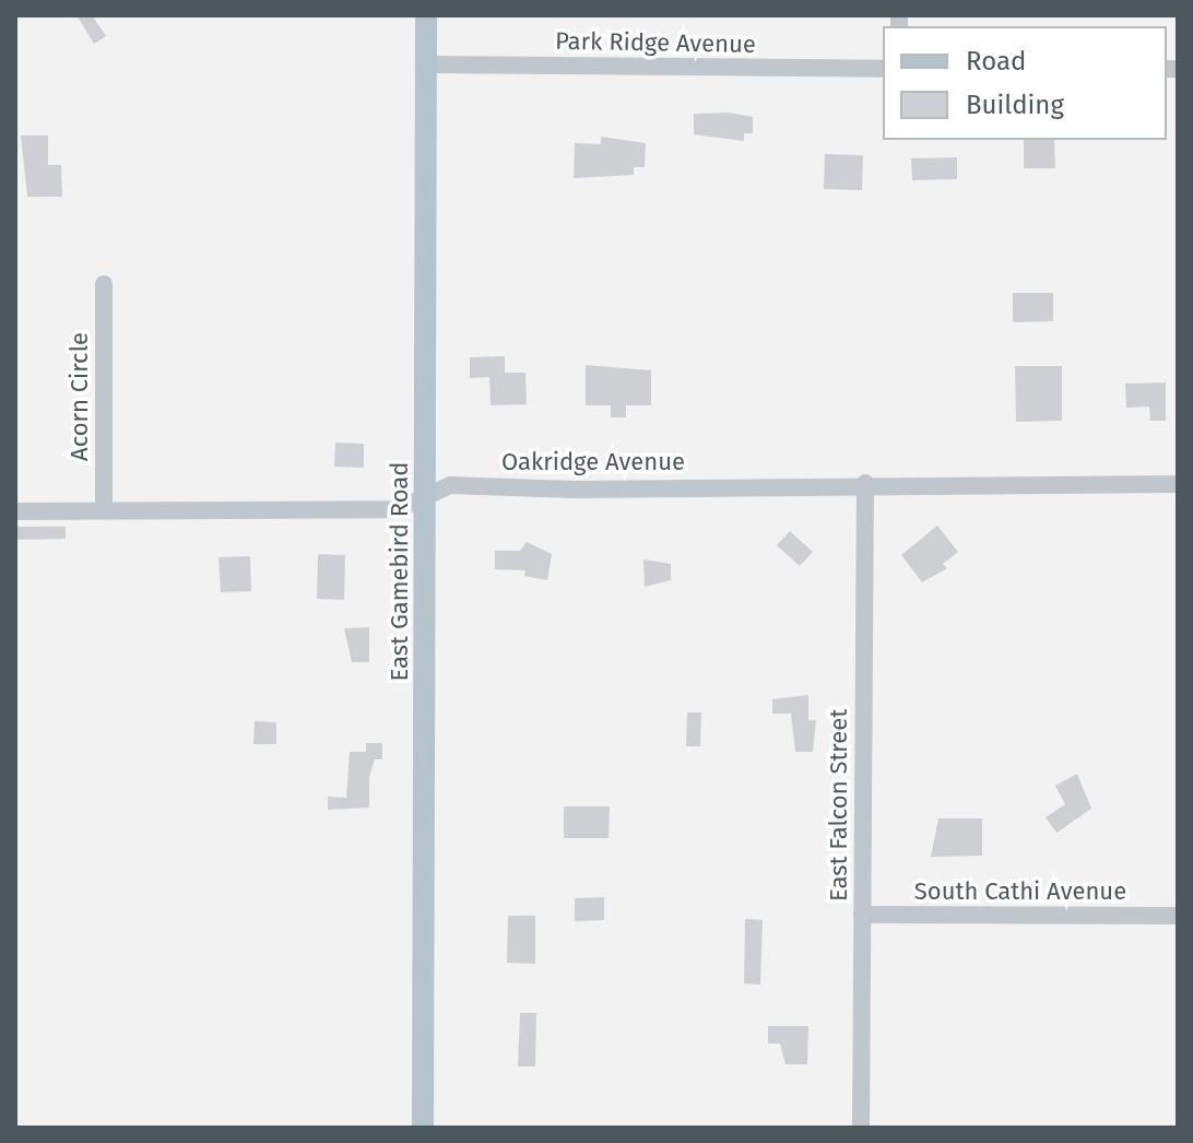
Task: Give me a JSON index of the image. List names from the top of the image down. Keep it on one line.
{"streets":{"main road":["East Gamebird Road"],"street":["Park Ridge Avenue","Acorn Circle","Oakridge Avenue","East Falcon Street","South Cathi Avenue"]},"crossings":[["Park Ridge Avenue","East Gamebird Road"],["Acorn Circle","Oakridge Avenue"],["Oakridge Avenue","East Gamebird Road"],["Oakridge Avenue","East Falcon Street"],["East Falcon Street","South Cathi Avenue"]],"legend":["Road","Building"]}
